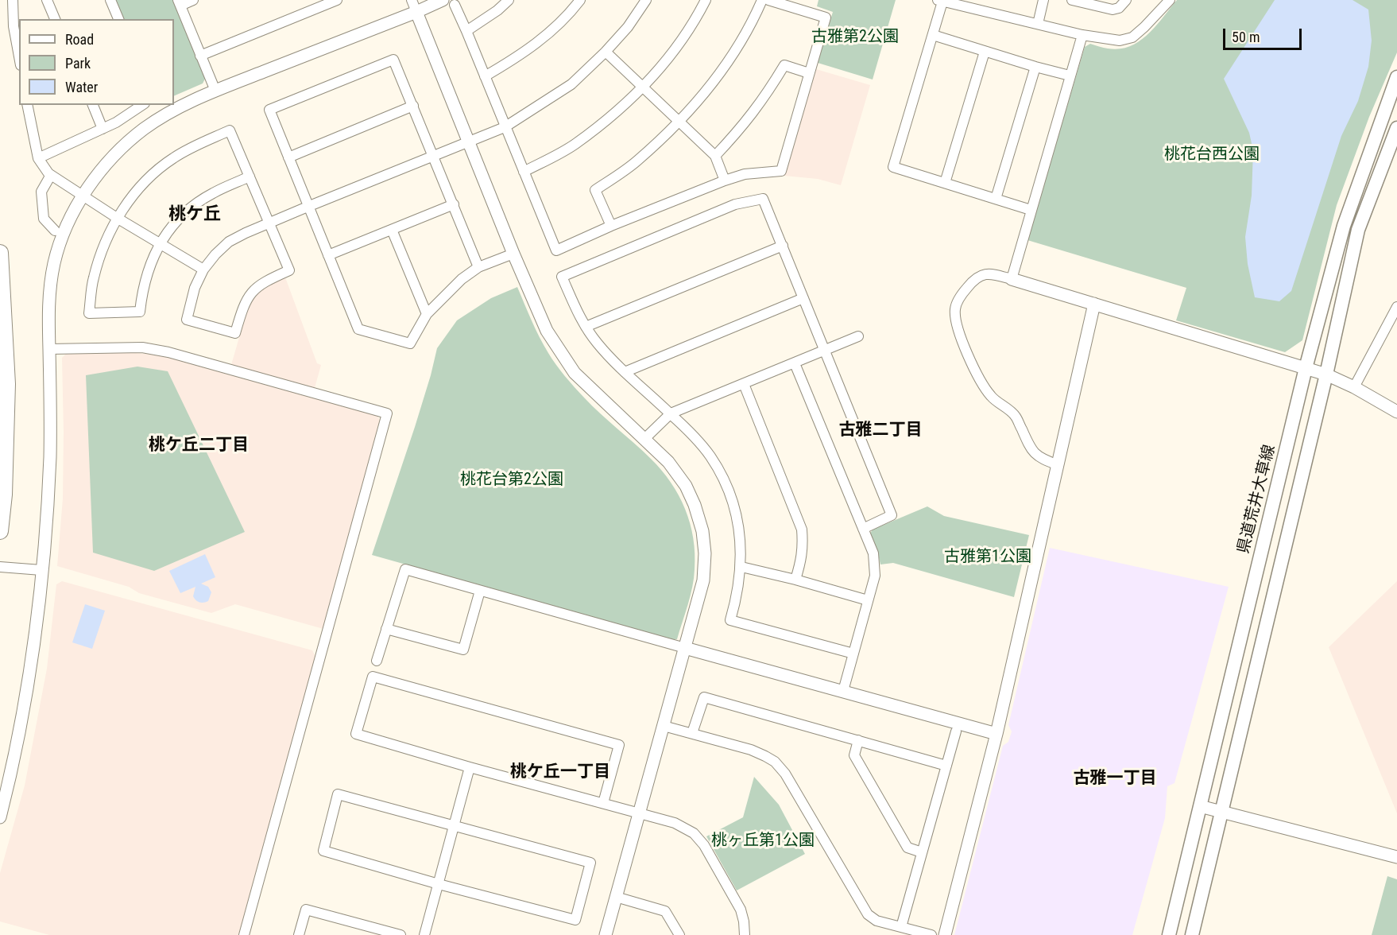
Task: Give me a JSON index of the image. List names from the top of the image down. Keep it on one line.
{"streets":{"main road":["県道荒井大草線"]},"districts":["桃ケ丘","古雅二丁目","桃ケ丘二丁目","桃ケ丘一丁目","古雅一丁目"],"parks":["古雅第2公園","桃花台西公園","桃花台第2公園","古雅第1公園","桃ヶ丘第1公園"],"legend":["Road","Park","Water"],"scale_bar":"50 m"}
